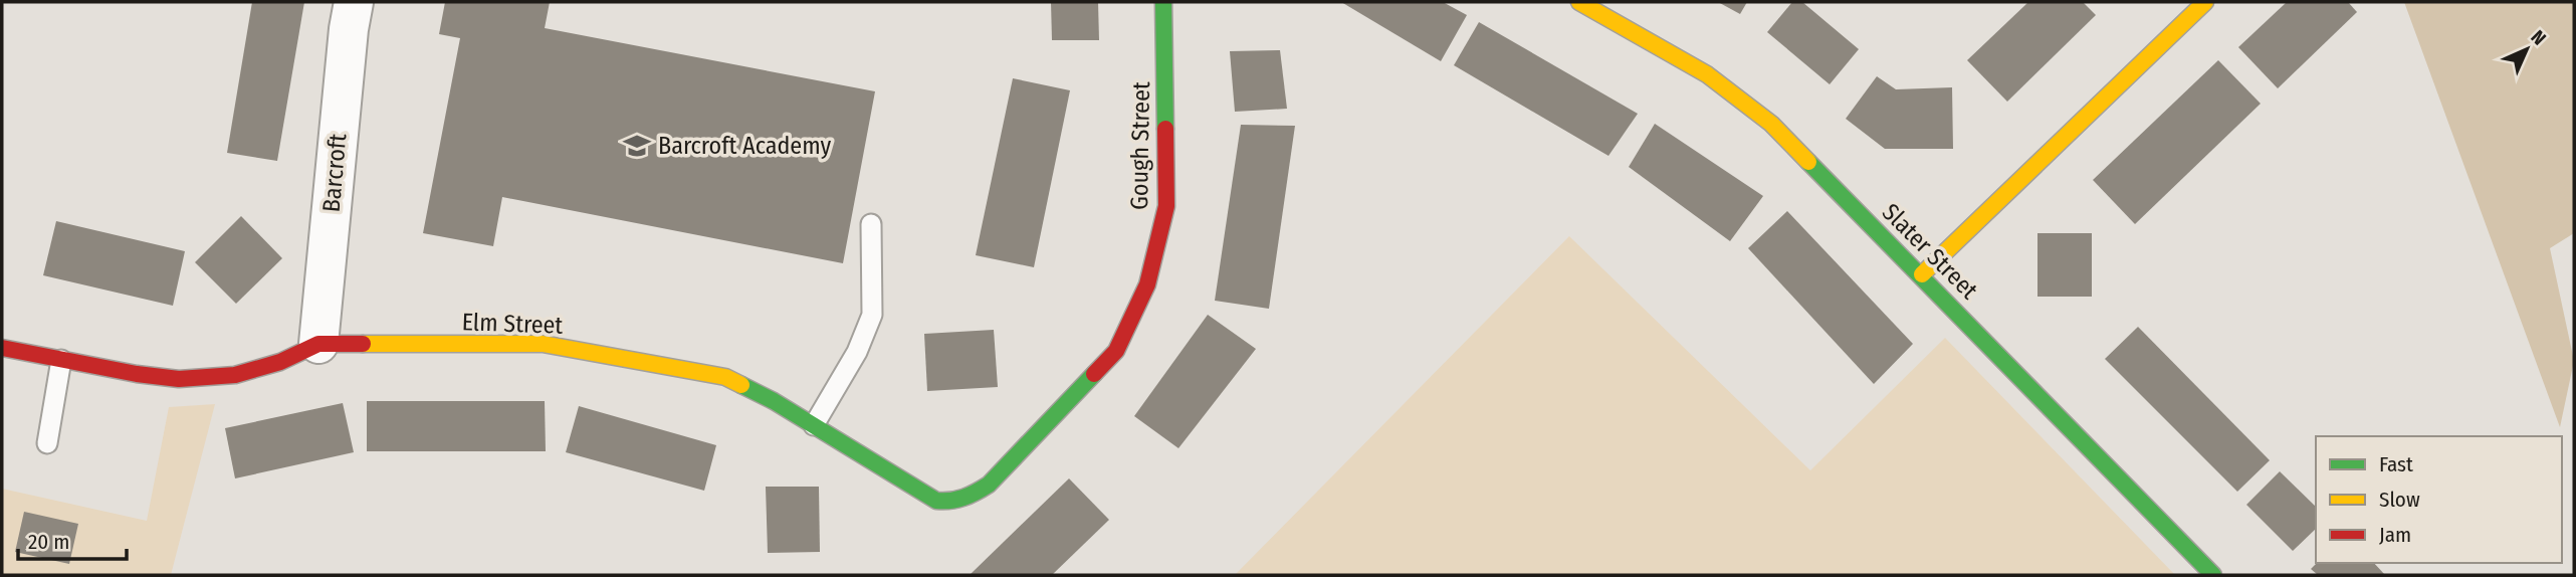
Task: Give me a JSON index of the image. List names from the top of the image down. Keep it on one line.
{"streets":{"street":["Gough Street","Barcroft","Slater Street","Elm Street"]},"crossings":[["Gough Street","Elm Street"],["Barcroft","Elm Street"]],"places":{"school or university":["Barcroft Academy"]},"legend":["Fast","Slow","Jam"],"scale_bar":"20 m","north":"top right"}
